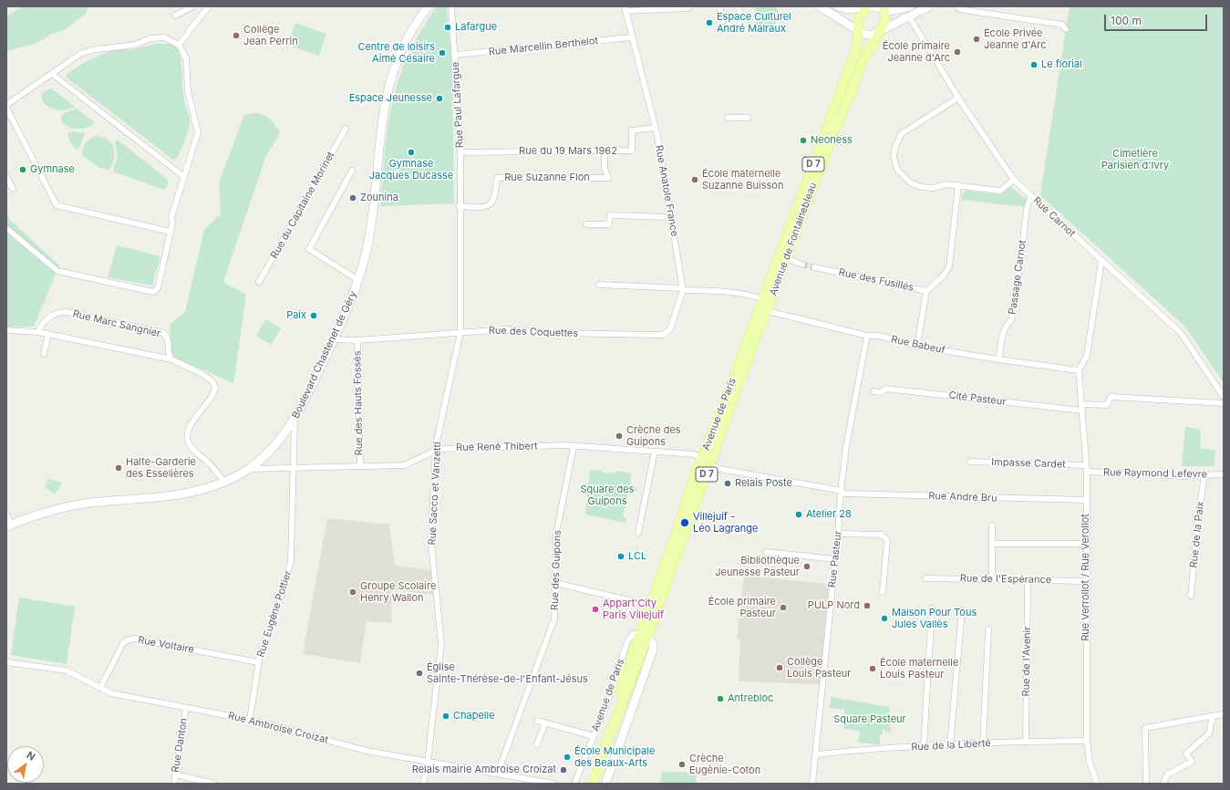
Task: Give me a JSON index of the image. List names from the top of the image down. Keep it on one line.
{"streets":{"main road":["D 7","Avenue de Fontainebleau","Avenue de Paris"],"street":["Rue Marcellin Berthelot","Rue Paul Lafargue","Rue du 19 Mars 1962","Rue Suzanne Flon","Rue Anatole France","Rue du Capitaine Morinet","Rue Carnot","Passage Carnot","Rue des Fusillés","Rue Marc Sangnier","Rue des Coquettes","Rue Babeuf","Boulevard Chastenet de Géry","Cité Pasteur","Rue des Hauts Fossés","Rue René Thibert","Impasse Cardet","Rue Raymond Lefevre","Rue Sacco et Vanzetti","Rue André Bru","Rue de la Paix","Rue Pasteur","Rue des Guipons","Rue Verrollot / Rue Verollot","Rue de l'Espérance","Rue Eugène Pottier","Rue Voltaire","Rue de l'Avenir","Rue Ambroise Croizat","Rue Danton","Rue de la Liberté"]},"crossings":[["Rue Marcellin Berthelot","Rue Paul Lafargue"],["Rue Marcellin Berthelot","Rue Anatole France"],["Rue Paul Lafargue","Rue du 19 Mars 1962"],["Rue Paul Lafargue","Rue Suzanne Flon"],["Rue Paul Lafargue","Rue Sacco et Vanzetti"],["Rue du 19 Mars 1962","Rue Suzanne Flon"],["Rue du 19 Mars 1962","Rue Anatole France"],["Rue Suzanne Flon","Rue Sacco et Vanzetti"],["Rue Anatole France","Rue des Coquettes"],["Rue Carnot","Passage Carnot"],["Avenue de Fontainebleau","Rue Babeuf"],["Avenue de Fontainebleau","Avenue de Paris"],["Rue des Fusillés","Rue Babeuf"],["Rue des Coquettes","Boulevard Chastenet de Géry"],["Rue des Coquettes","Rue des Hauts Fossés"],["Rue des Coquettes","Rue Sacco et Vanzetti"],["Rue Babeuf","Avenue de Paris"],["Rue Babeuf","Rue Pasteur"],["Rue Babeuf","Rue Verrollot / Rue Verollot"],["Boulevard Chastenet de Géry","Rue René Thibert"],["Boulevard Chastenet de Géry","Rue Eugène Pottier"],["Cité Pasteur","Rue Verrollot / Rue Verollot"],["Rue des Hauts Fossés","Rue René Thibert"],["Avenue de Paris","Rue René Thibert"],["Avenue de Paris","Rue André Bru"],["Rue René Thibert","Rue Sacco et Vanzetti"],["Rue René Thibert","Rue André Bru"],["Rue René Thibert","Rue des Guipons"],["Rue René Thibert","Rue Eugène Pottier"],["Impasse Cardet","Rue Raymond Lefevre"],["Impasse Cardet","Rue Verrollot / Rue Verollot"],["Rue Raymond Lefevre","Rue de la Paix"],["Rue Raymond Lefevre","Rue Verrollot / Rue Verollot"],["Rue Sacco et Vanzetti","Rue Ambroise Croizat"],["Rue André Bru","Rue Pasteur"],["Rue André Bru","Rue Verrollot / Rue Verollot"],["Rue Pasteur","Rue de la Liberté"],["Rue des Guipons","Rue Ambroise Croizat"],["Rue Verrollot / Rue Verollot","Rue de l'Espérance"],["Rue Verrollot / Rue Verollot","Rue de la Liberté"],["Rue de l'Espérance","Rue de l'Avenir"],["Rue Eugène Pottier","Rue Voltaire"],["Rue Eugène Pottier","Rue Ambroise Croizat"],["Rue Voltaire","Rue Ambroise Croizat"],["Rue de l'Avenir","Rue de la Liberté"],["Rue Ambroise Croizat","Rue Danton"]],"parks":["Cimetière Parisien d'Ivry","Square des Guipons","Square Pasteur"],"places":["Espace Culturel André Malraux","Lafargue","Collège Jean Perrin","École Privée Jeanne d'Arc","École primaire Jeanne d'Arc","Centre de loisirs Aimé Césaire","Le florial","Espace Jeunesse","Neoness","Gymnase Jacques Ducasse","Gymnase","École maternelle Suzanne Buisson","Zounina","Paix","Crèche des Guipons","Halte-Garderie des Esselières","Relais Poste","Atelier 28","Villejuif - Léo Lagrange","LCL","Bibliothèque Jeunesse Pasteur","Groupe Scolaire Henry Wallon","PULP Nord","École primaire Pasteur","Appart'City Paris Villejuif","Maison Pour Tous Jules Vallès","Collège Louis Pasteur","École maternelle Louis Pasteur","Église Sainte-Thérèse-de-l'Enfant-Jésus","Antrebloc","Chapelle","École Municipale des Beaux-Arts","Crèche Eugènie-Coton","Relais mairie Ambroise Croizat"],"scale_bar":"100 m","north":"top right"}
